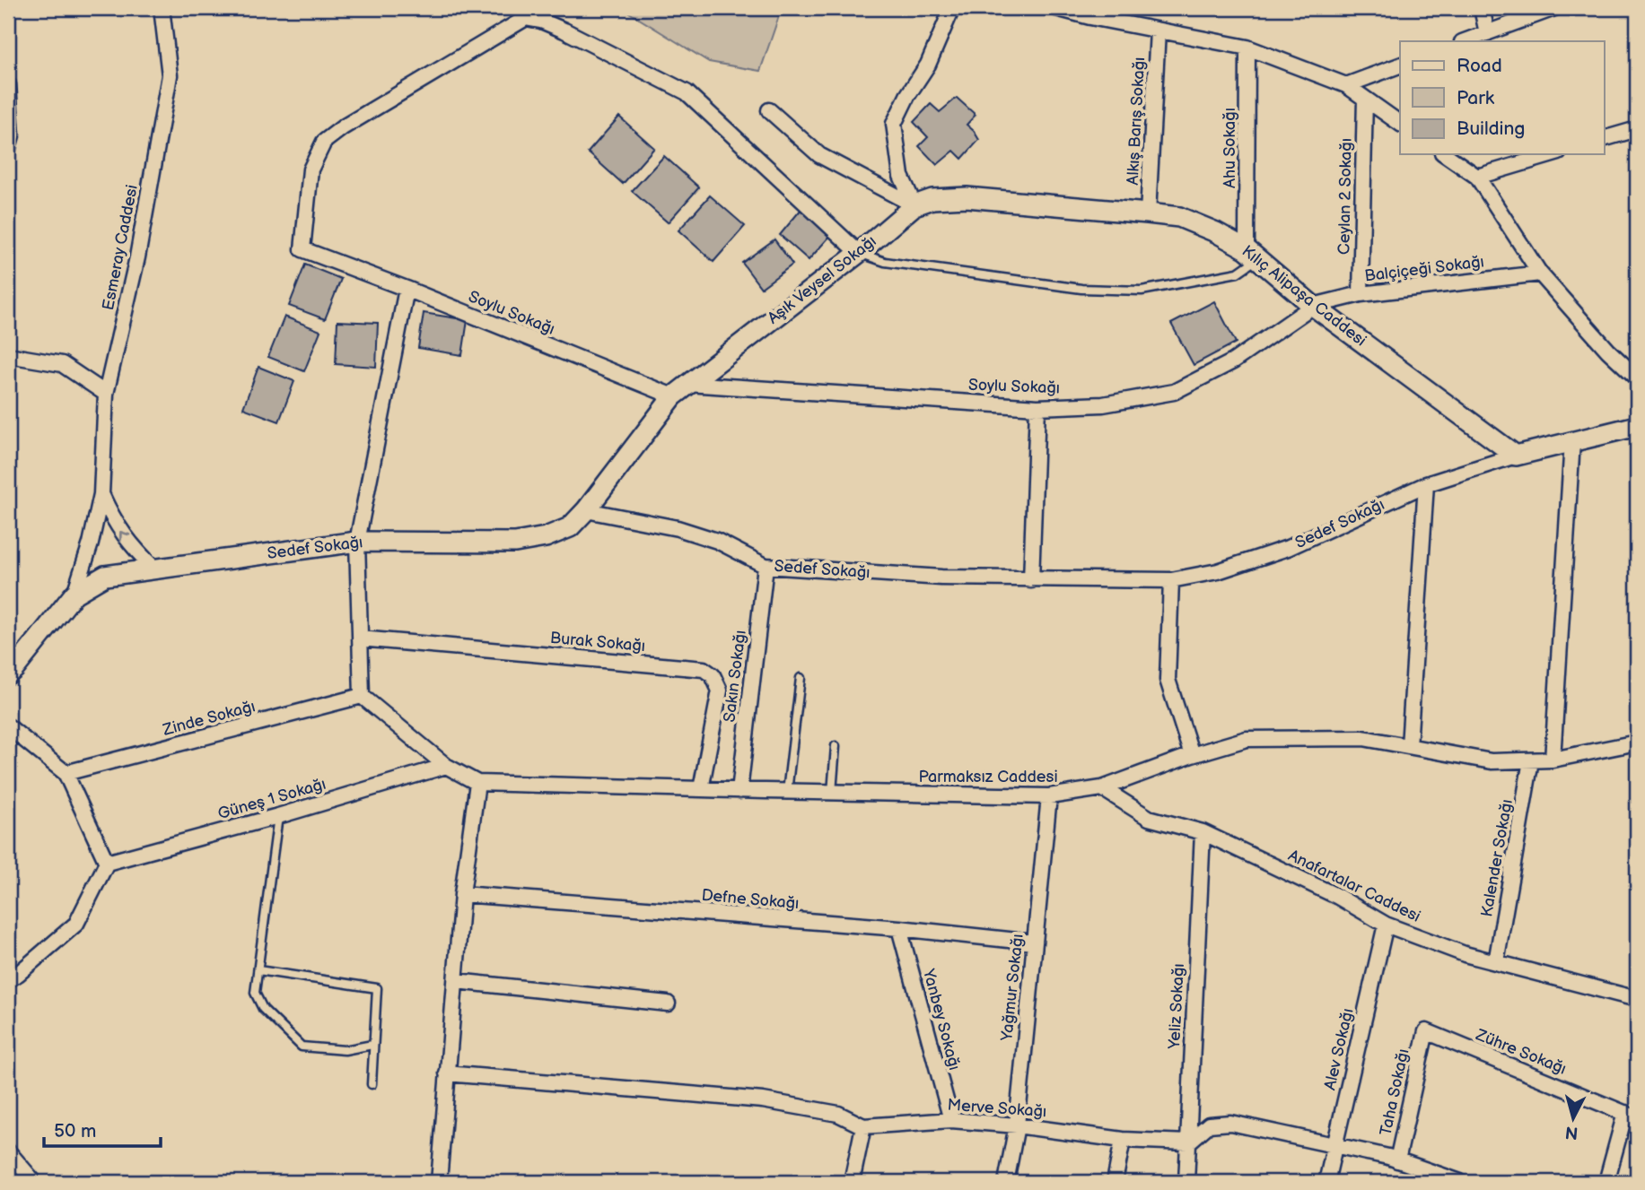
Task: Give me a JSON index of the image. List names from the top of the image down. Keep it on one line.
{"streets":{"street":["Alkış Barış Sokağı","Ahu Sokağı","Ceylan 2 Sokağı","Esmeray Caddesi","Balçiçeği Sokağı","Aşık Veysel Sokağı","Kılıç Alipaşa Caddesi","Soylu Sokağı","Sedef Sokağı","Burak Sokağı","Sakın Sokağı","Zinde Sokağı","Parmaksız Caddesi","Güneş 1 Sokağı","Kalender Sokağı","Anafartalar Caddesi","Defne Sokağı","Yağmur Sokağı","Yeliz Sokağı","Yanbey Sokağı","Alev Sokağı","Zühre Sokağı","Taha Sokağı","Merve Sokağı"]},"crossings":[["Alkış Barış Sokağı","Kılıç Alipaşa Caddesi"],["Ahu Sokağı","Kılıç Alipaşa Caddesi"],["Ceylan 2 Sokağı","Balçiçeği Sokağı"],["Esmeray Caddesi","Sedef Sokağı"],["Balçiçeği Sokağı","Kılıç Alipaşa Caddesi"],["Balçiçeği Sokağı","Soylu Sokağı"],["Aşık Veysel Sokağı","Kılıç Alipaşa Caddesi"],["Aşık Veysel Sokağı","Soylu Sokağı"],["Aşık Veysel Sokağı","Sedef Sokağı"],["Kılıç Alipaşa Caddesi","Soylu Sokağı"],["Kılıç Alipaşa Caddesi","Sedef Sokağı"],["Sedef Sokağı","Sakın Sokağı"],["Burak Sokağı","Parmaksız Caddesi"],["Sakın Sokağı","Parmaksız Caddesi"],["Parmaksız Caddesi","Kalender Sokağı"],["Parmaksız Caddesi","Anafartalar Caddesi"],["Parmaksız Caddesi","Yağmur Sokağı"],["Kalender Sokağı","Anafartalar Caddesi"],["Anafartalar Caddesi","Yeliz Sokağı"],["Anafartalar Caddesi","Alev Sokağı"],["Defne Sokağı","Yağmur Sokağı"],["Defne Sokağı","Yanbey Sokağı"],["Yağmur Sokağı","Merve Sokağı"],["Yeliz Sokağı","Merve Sokağı"],["Yanbey Sokağı","Merve Sokağı"],["Zühre Sokağı","Taha Sokağı"]],"legend":["Road","Park","Building"],"scale_bar":"50 m","north":"bottom"}
